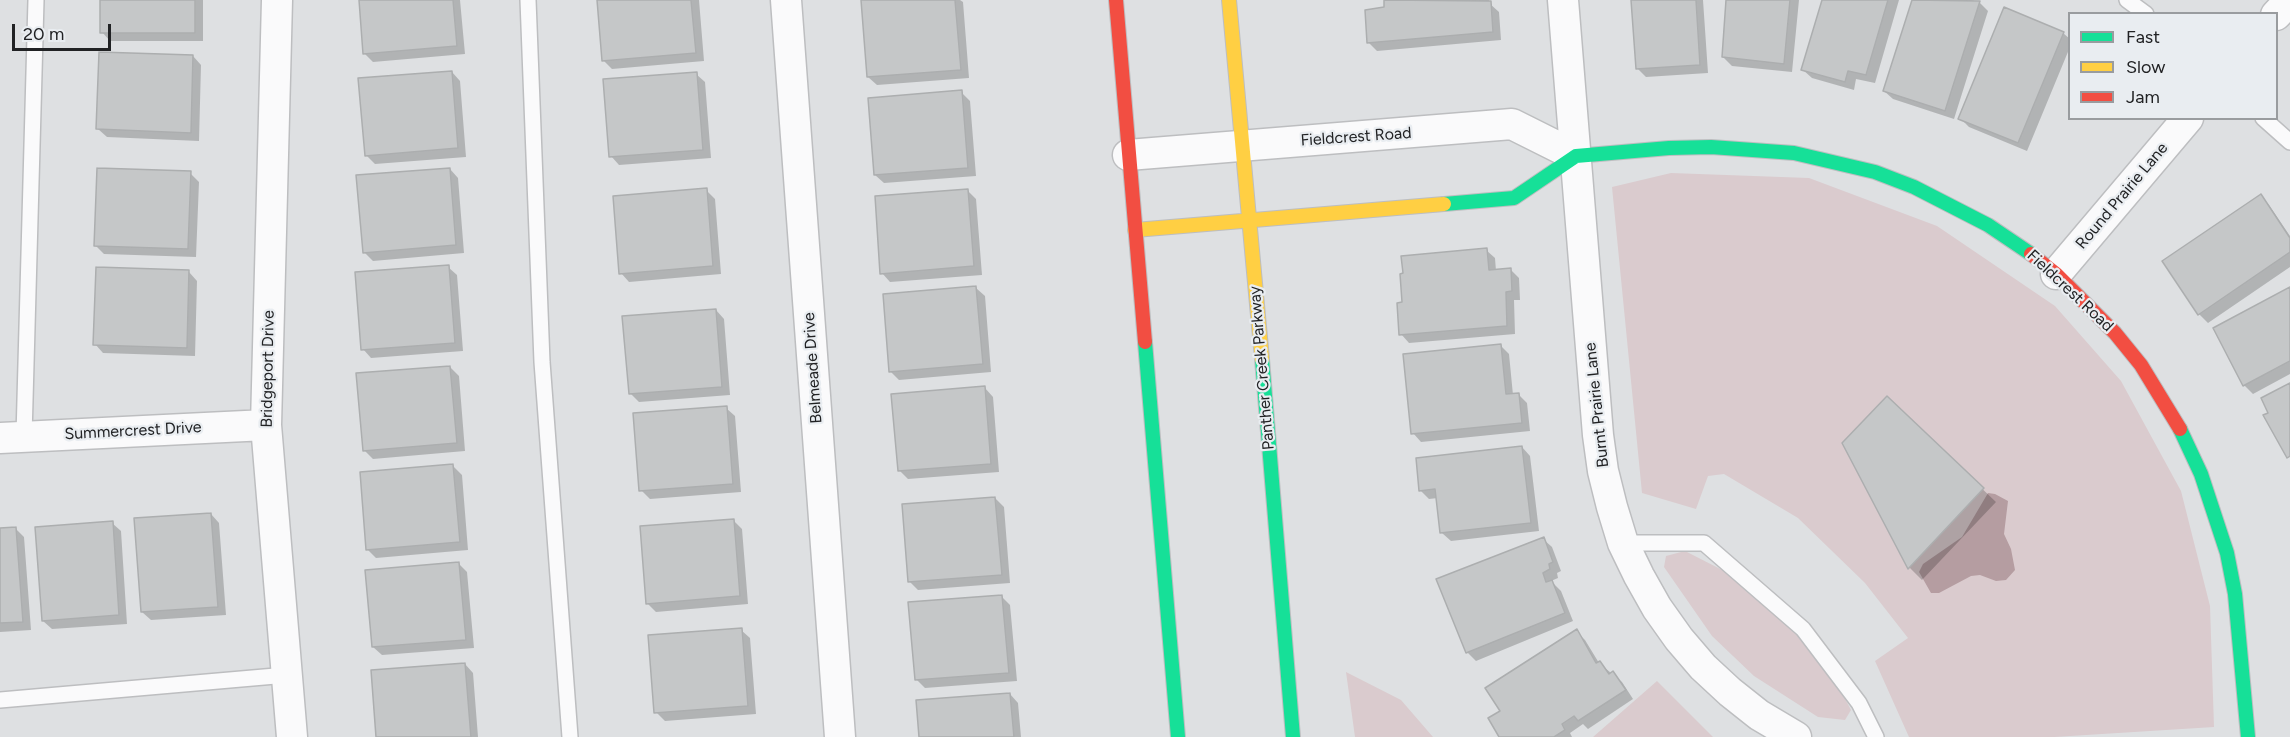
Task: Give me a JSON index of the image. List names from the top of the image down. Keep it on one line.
{"streets":{"main road":["Fieldcrest Road","Panther Creek Parkway"],"street":["Round Prairie Lane","Belmeade Drive","Bridgeport Drive","Burnt Prairie Lane","Summercrest Drive"]},"crossings":[["Fieldcrest Road","Round Prairie Lane"],["Fieldcrest Road","Panther Creek Parkway"],["Fieldcrest Road","Burnt Prairie Lane"],["Bridgeport Drive","Summercrest Drive"]],"legend":["Fast","Slow","Jam"],"scale_bar":"20 m"}
